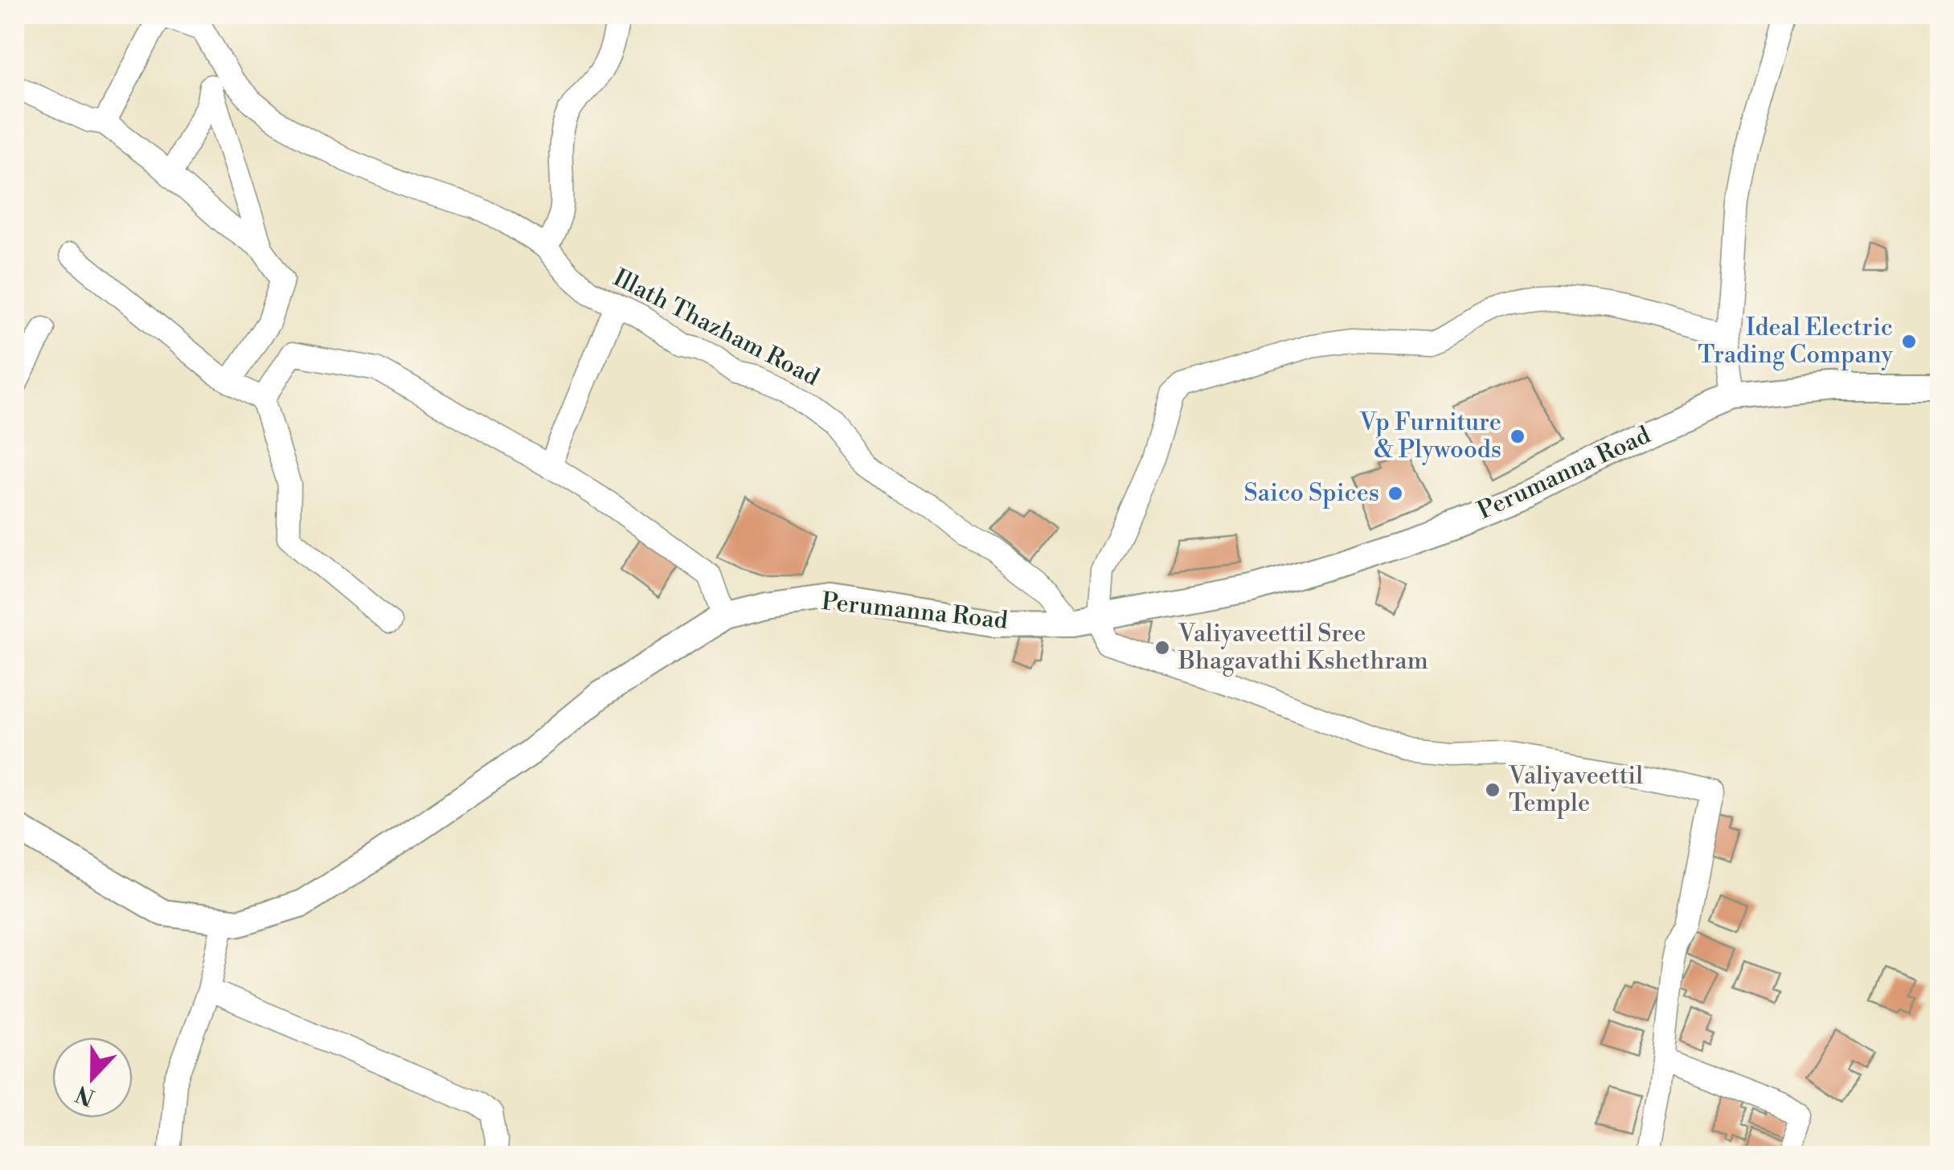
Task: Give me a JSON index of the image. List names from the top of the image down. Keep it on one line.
{"streets":{"main road":["Perumanna Road"],"street":["Illath Thazham Road"]},"crossings":[["Illath Thazham Road","Perumanna Road"]],"places":["Ideal Electric Trading Company","Vp Furniture & Plywoods","Saico Spices","Valiyaveettil Sree Bhagavathi Kshethram","Valiyaveettil Temple"],"north":"bottom"}
